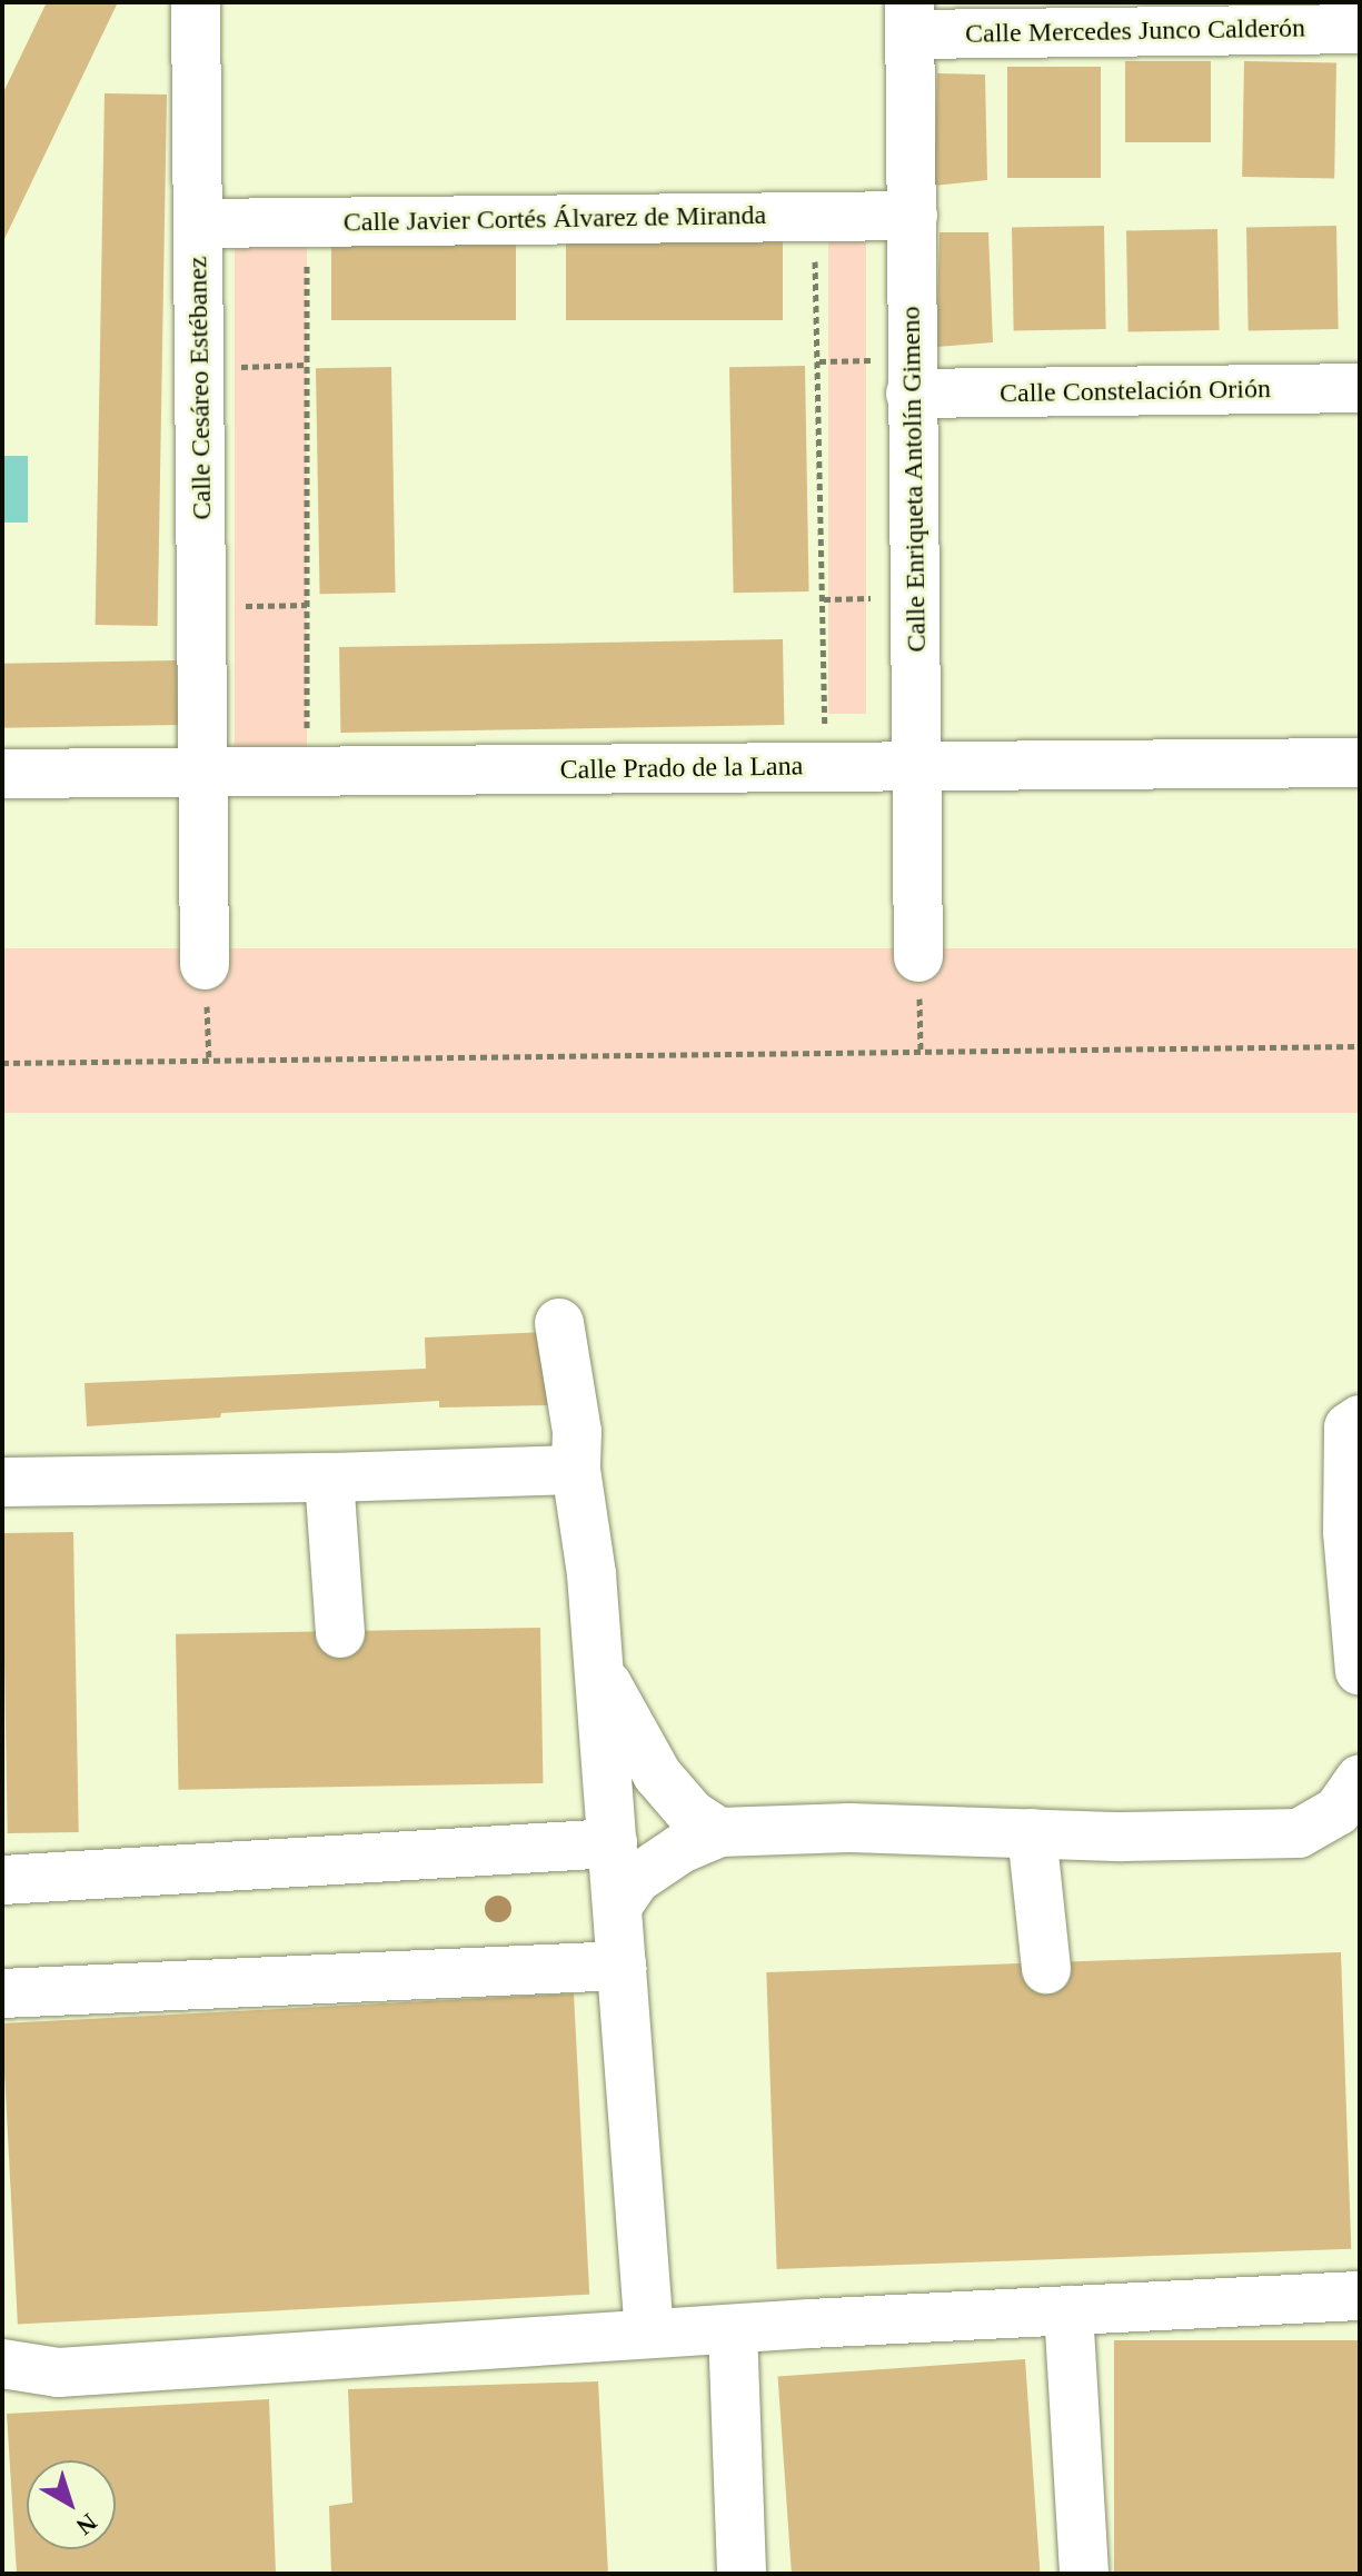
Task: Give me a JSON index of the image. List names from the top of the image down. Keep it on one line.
{"streets":{"street":["Calle Mercedes Junco Calderón","Calle Javier Cortés Álvarez de Miranda","Calle Cesáreo Estébanez","Calle Constelación Orión","Calle Enriqueta Antolín Gimeno","Calle Prado de la Lana"]},"crossings":[["Calle Mercedes Junco Calderón","Calle Enriqueta Antolín Gimeno"],["Calle Javier Cortés Álvarez de Miranda","Calle Cesáreo Estébanez"],["Calle Javier Cortés Álvarez de Miranda","Calle Enriqueta Antolín Gimeno"],["Calle Cesáreo Estébanez","Calle Prado de la Lana"],["Calle Constelación Orión","Calle Enriqueta Antolín Gimeno"],["Calle Enriqueta Antolín Gimeno","Calle Prado de la Lana"]],"north":"bottom right"}
